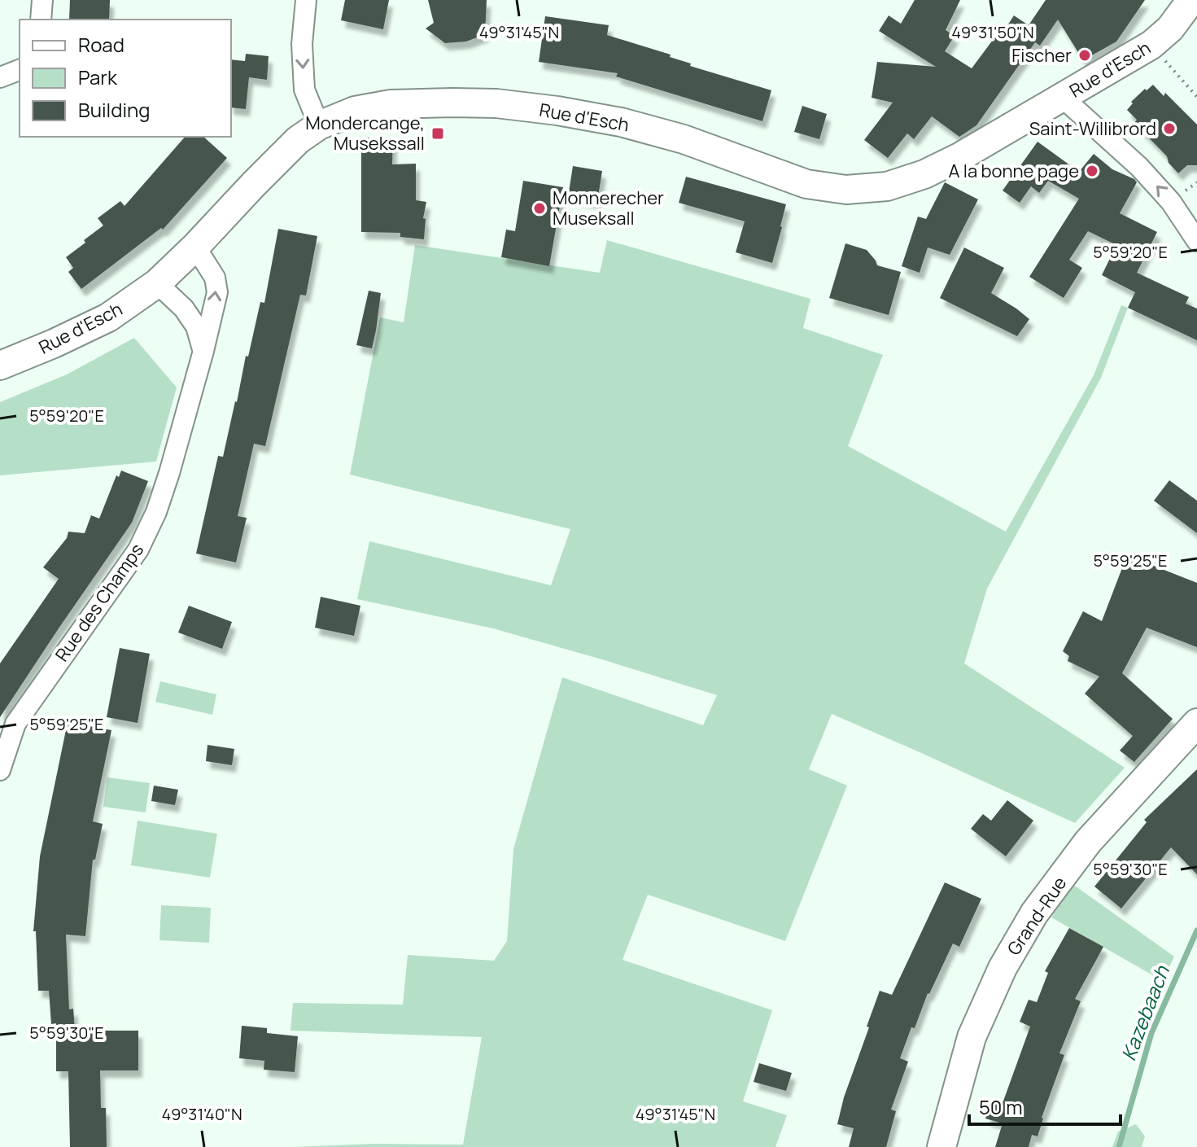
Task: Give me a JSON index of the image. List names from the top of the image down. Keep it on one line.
{"streets":{"main road":["Rue d'Esch","Grand-Rue"],"street":["Rue des Champs"]},"crossings":[["Rue d'Esch","Rue des Champs"]],"water":["Kazebaach"],"places":{"other":["Fischer","Saint-Willibrord","A la bonne page","Monnerecher Museksall"],"transit":["Mondercange, Musekssall"]},"legend":["Road","Park","Building"],"scale_bar":"50 m","coordinates":["49°31'45\"N","49°31'50\"N","5°59'20\"E","5°59'25\"E","5°59'30\"E","49°31'40\"N"]}
